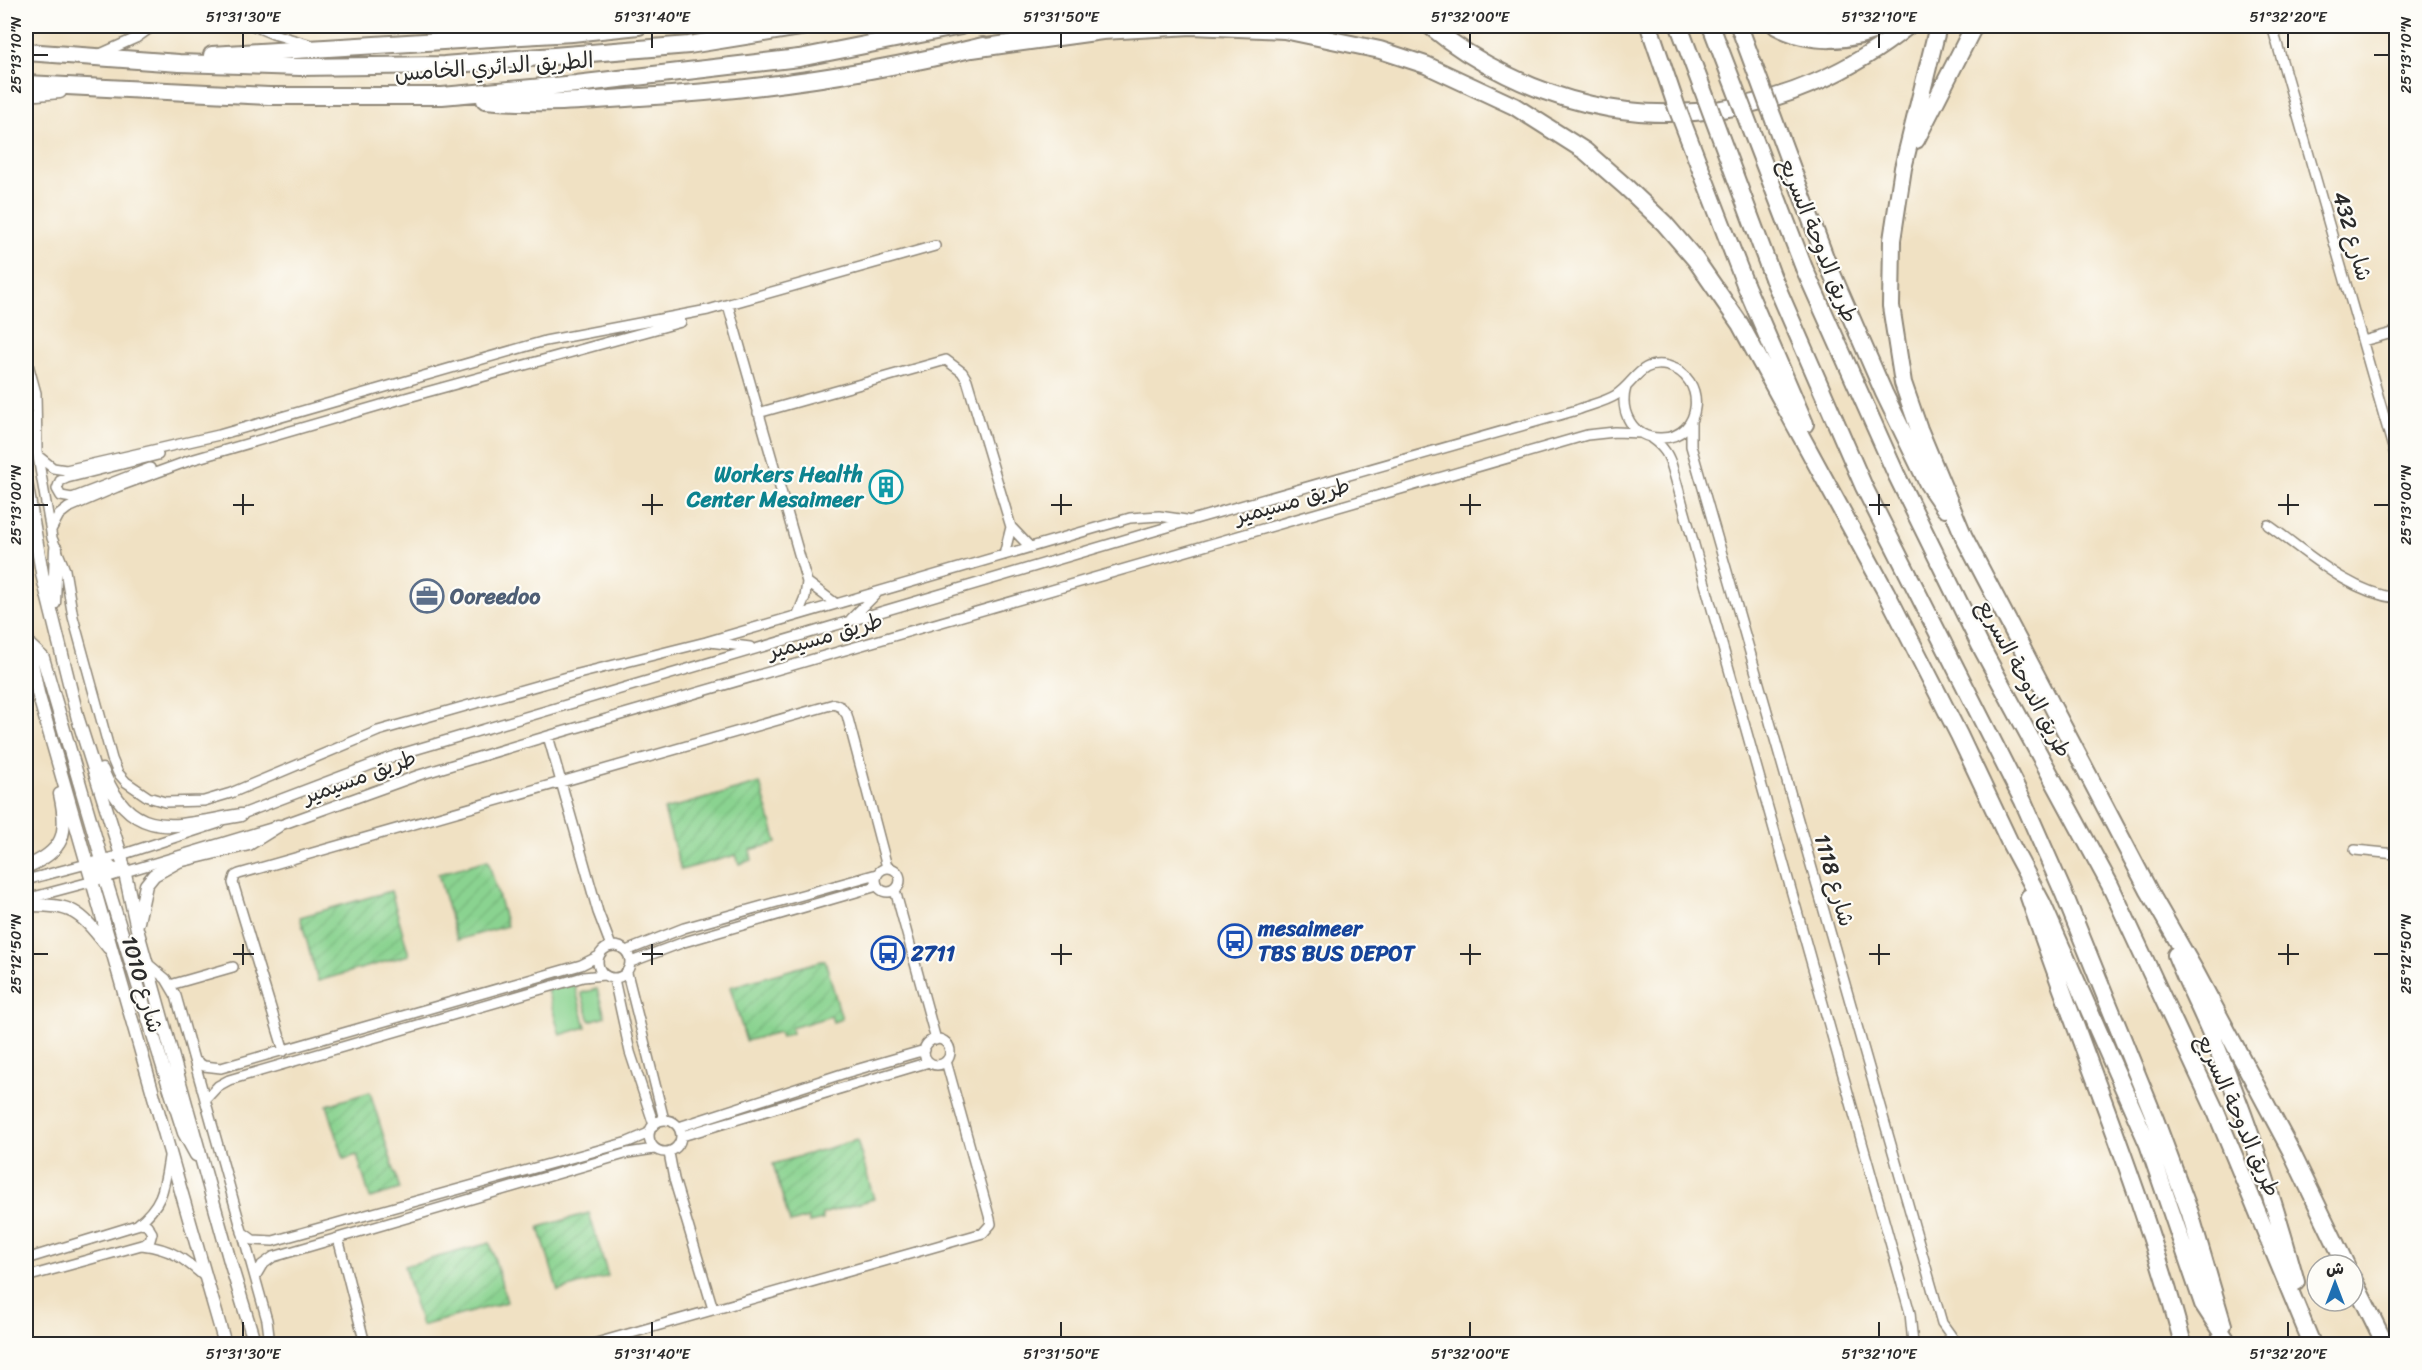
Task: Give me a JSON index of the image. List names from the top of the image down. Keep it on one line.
{"streets":{"highway":["الطريق الدائري الخامس","طريق الدوحة السريع"],"street":["شارع 432","طريق مسيمير","شارع 1118","شارع 1010"]},"crossings":[["طريق مسيمير","شارع 1118"],["طريق مسيمير","شارع 1010"]],"places":{"building":["Workers Health Center Mesaimeer"],"office":["Ooreedoo"],"bus stop":["mesaimeer TBS BUS DEPOT","2711"]},"north":"top","coordinates":["51°31'30\"E","51°31'40\"E","51°31'50\"E","51°32'00\"E","51°32'10\"E","51°32'20\"E","25°13'10\"N","25°13'00\"N","25°12'50\"N"]}
